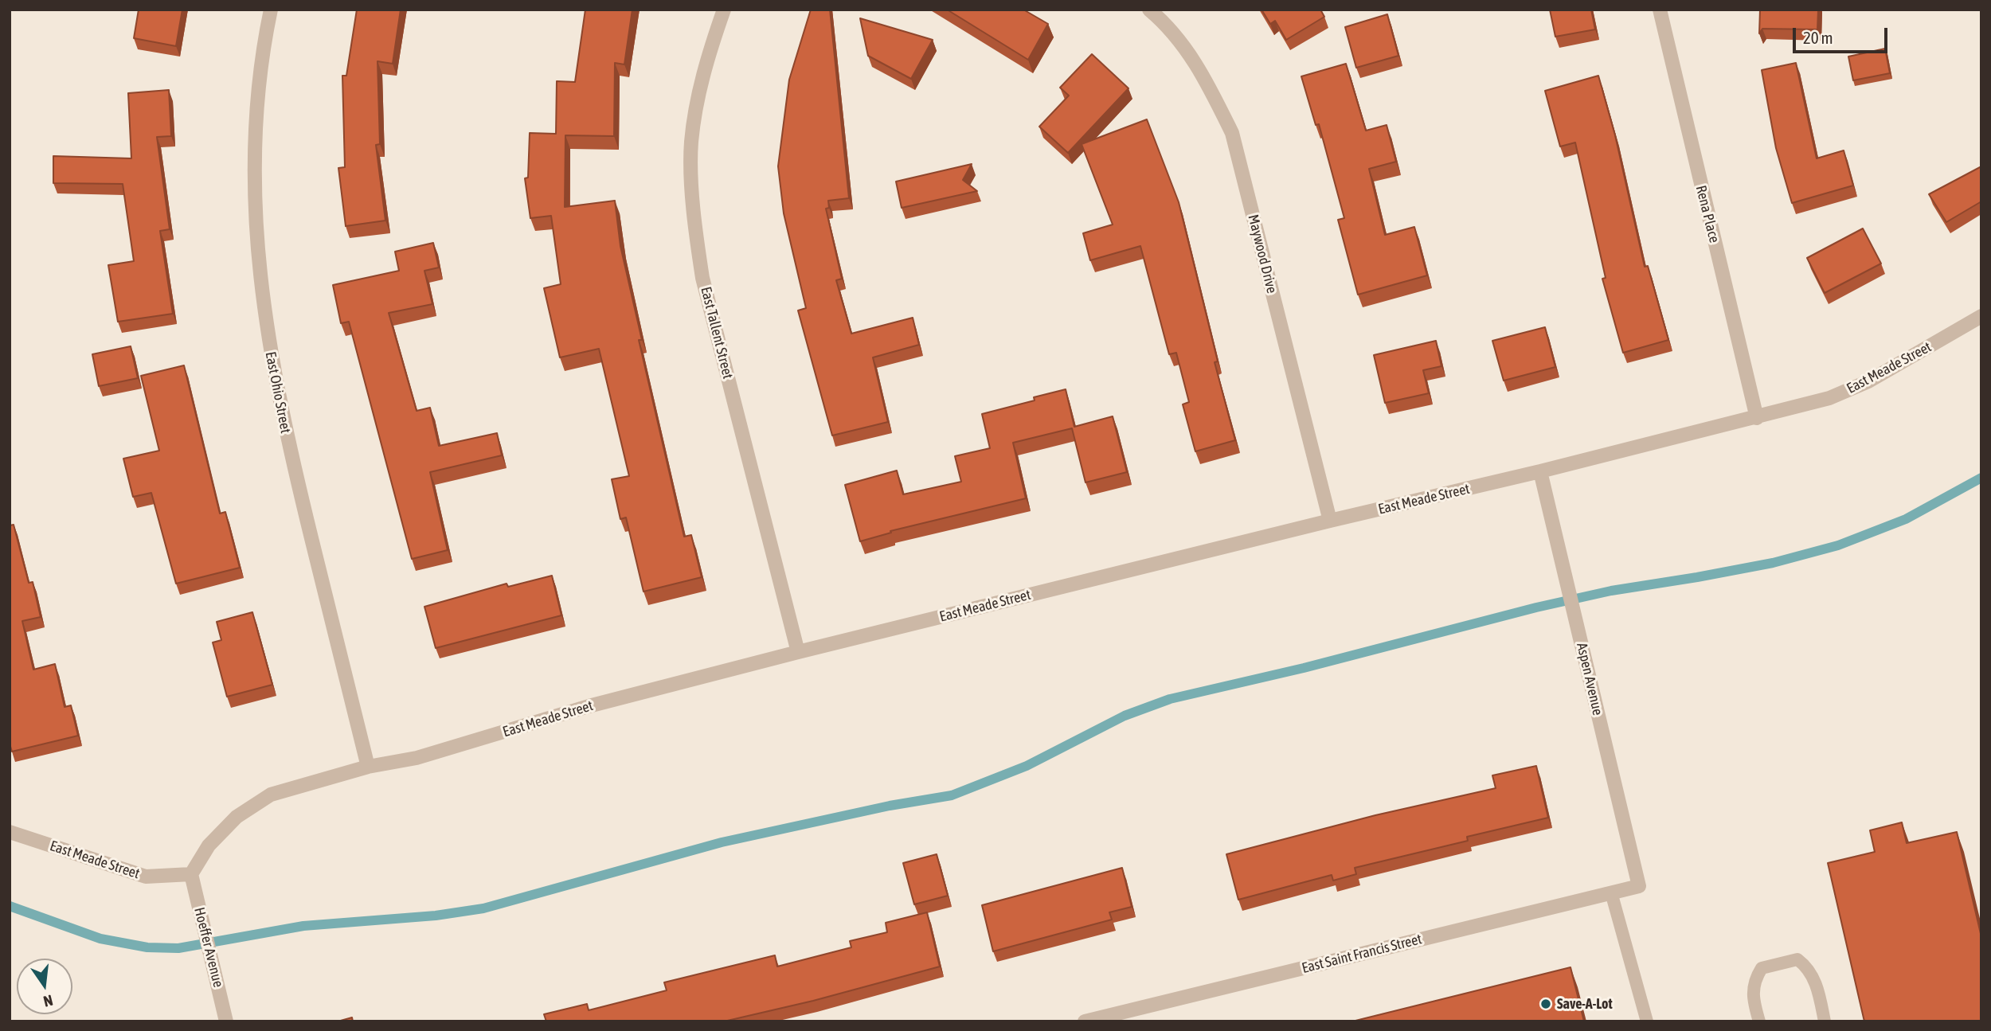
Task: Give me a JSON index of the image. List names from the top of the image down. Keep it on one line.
{"streets":{"street":["Rena Place","Maywood Drive","East Tallent Street","East Meade Street","East Ohio Street","Aspen Avenue","Hoeffer Avenue","East Saint Francis Street"]},"crossings":[["Rena Place","East Meade Street"],["Maywood Drive","East Meade Street"],["East Tallent Street","East Meade Street"],["East Meade Street","East Ohio Street"],["East Meade Street","Aspen Avenue"],["East Meade Street","Hoeffer Avenue"],["Aspen Avenue","East Saint Francis Street"]],"places":["Save-A-Lot"],"scale_bar":"20 m","north":"bottom"}
